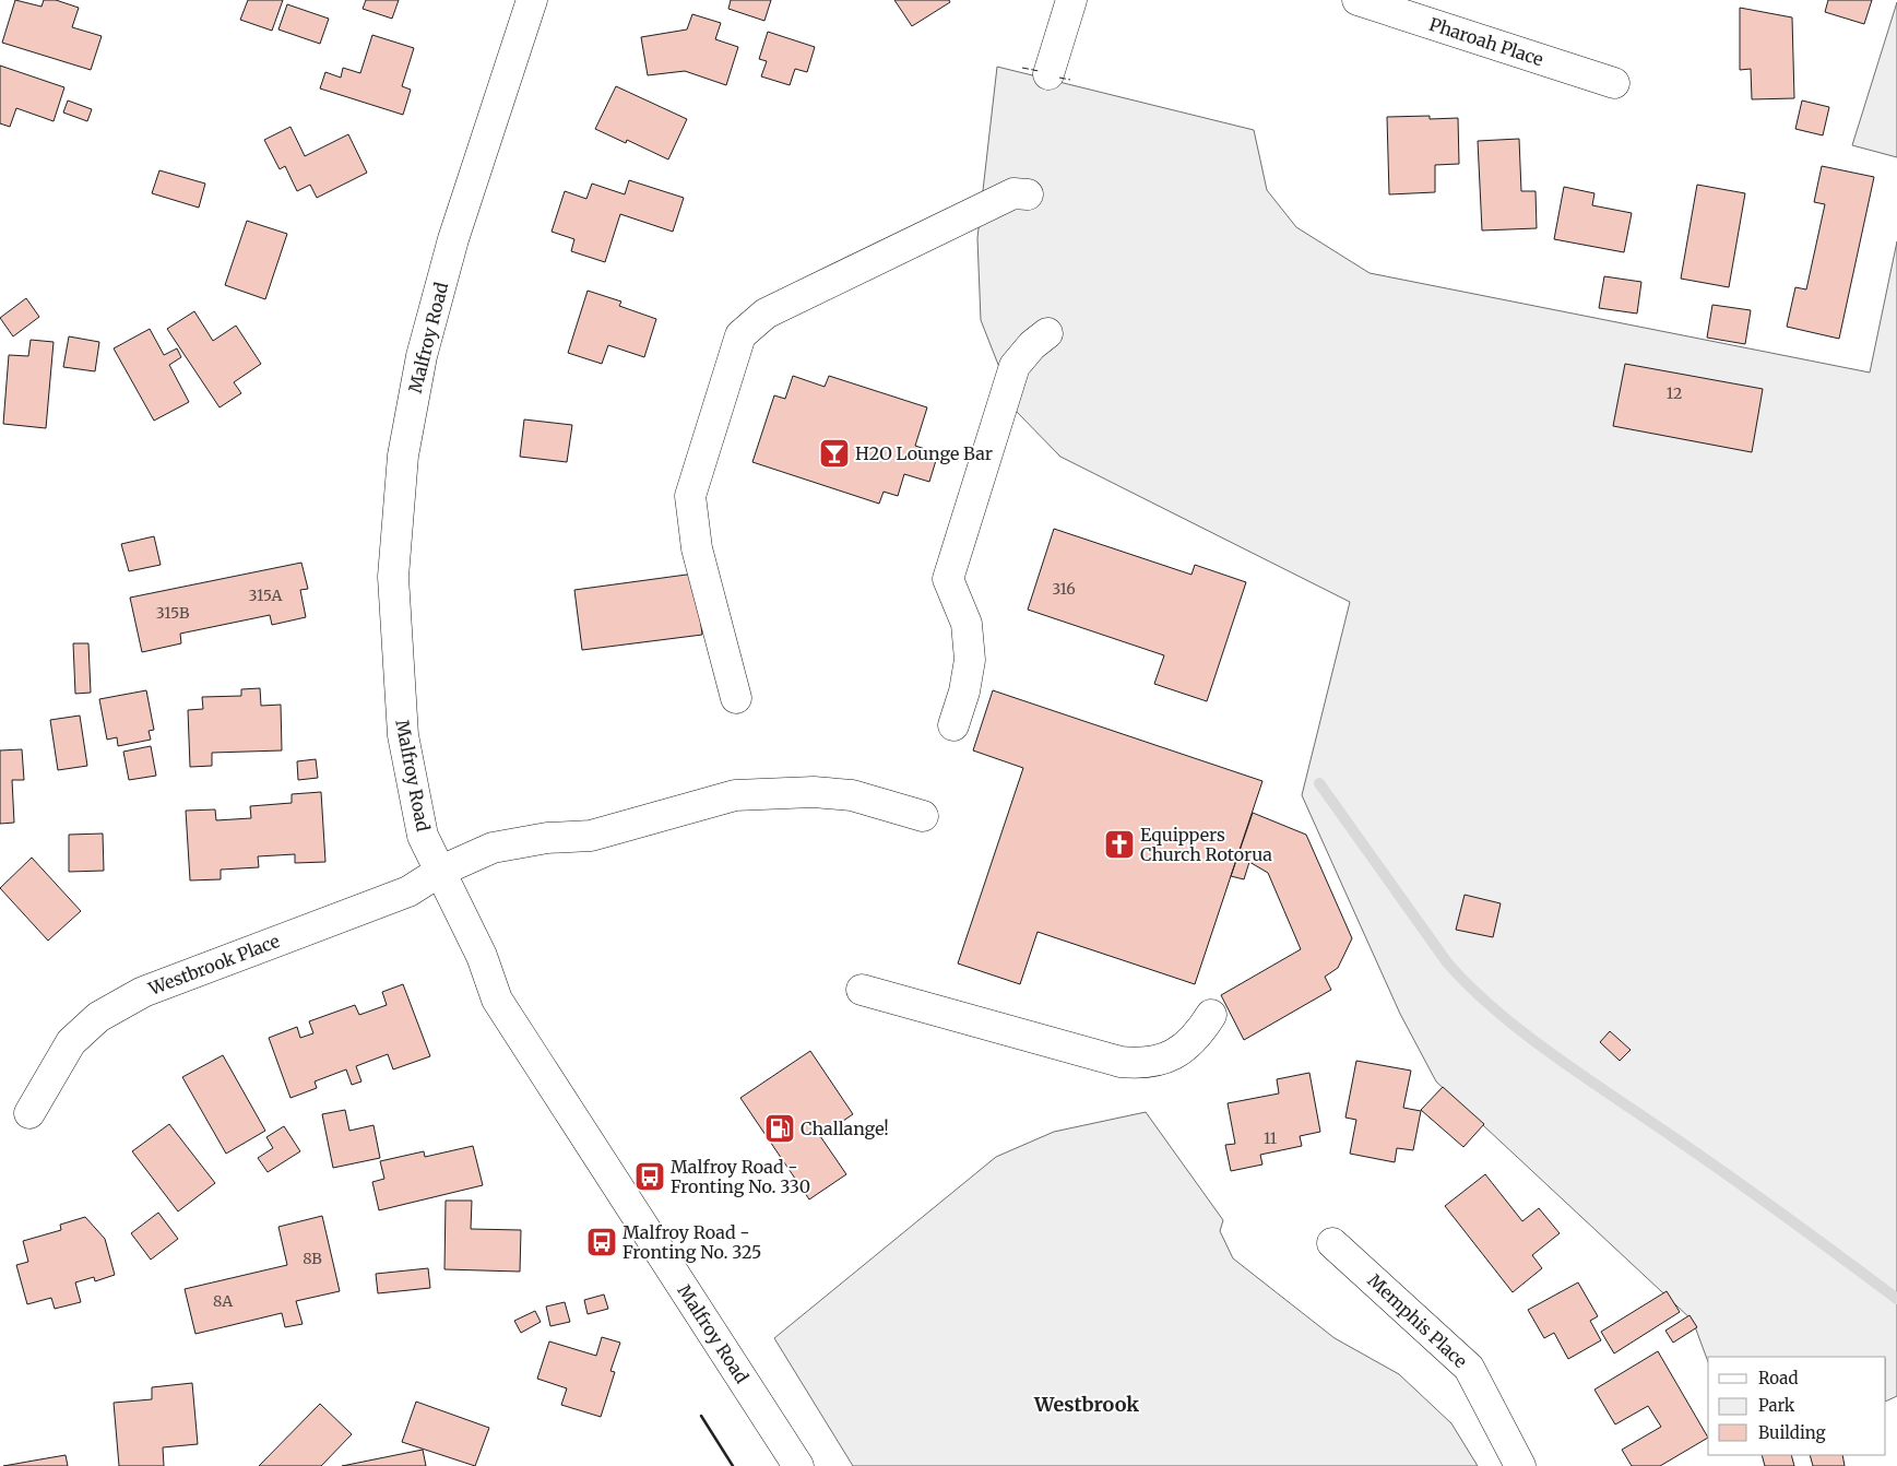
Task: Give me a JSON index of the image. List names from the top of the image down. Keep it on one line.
{"streets":{"main road":["Pharoah Place","Malfroy Road","Westbrook Place","Memphis Place"]},"crossings":[["Malfroy Road","Westbrook Place"]],"districts":["Westbrook"],"places":{"bar":["H2O Lounge Bar"],"church":["Equippers Church Rotorua"],"fuel station":["Challange!"],"bus stop":["Malfroy Road - Fronting No. 330","Malfroy Road - Fronting No. 325"]},"house_numbers":["12","316","315A","315B","11","8B","8A"],"legend":["Road","Park","Building"]}
